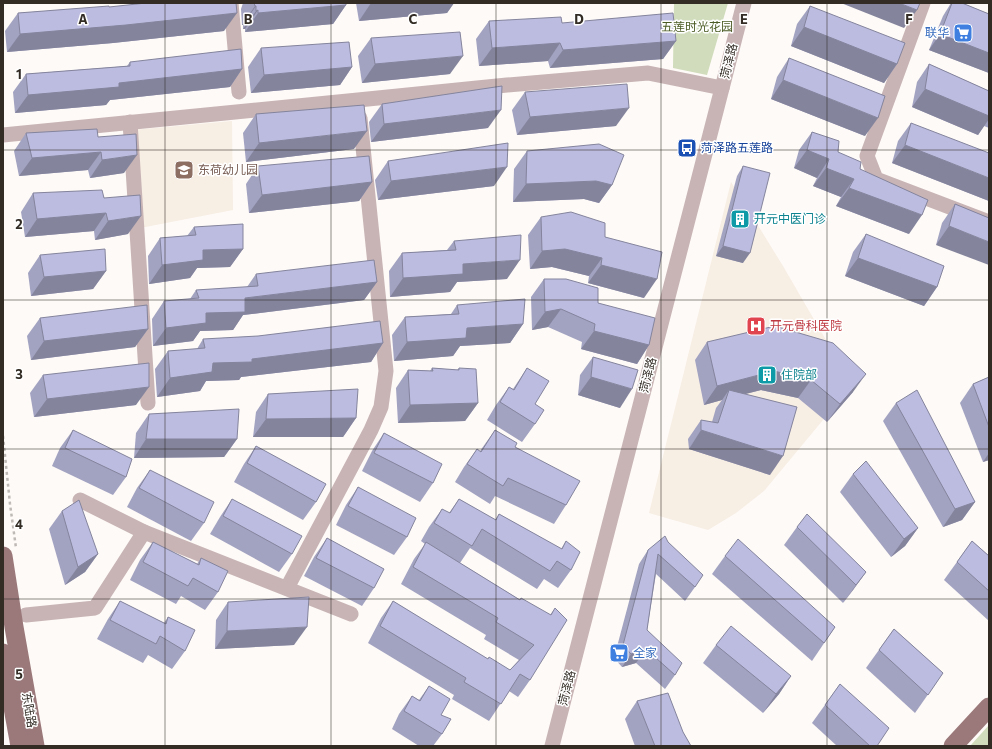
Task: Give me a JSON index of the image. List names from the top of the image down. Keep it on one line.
{"streets":{"main road":["东陆路"],"street":["菏泽路"]},"parks":["五莲时光花园"],"places":{"supermarket":["联华","全家"],"bus stop":["菏泽路五莲路"],"school or university":["东荷幼儿园"],"building":["开元中医门诊","住院部"],"hospital":["开元骨科医院"]},"grid":{"columns":["A","B","C","D","E","F"],"rows":["1","2","3","4","5"]}}
